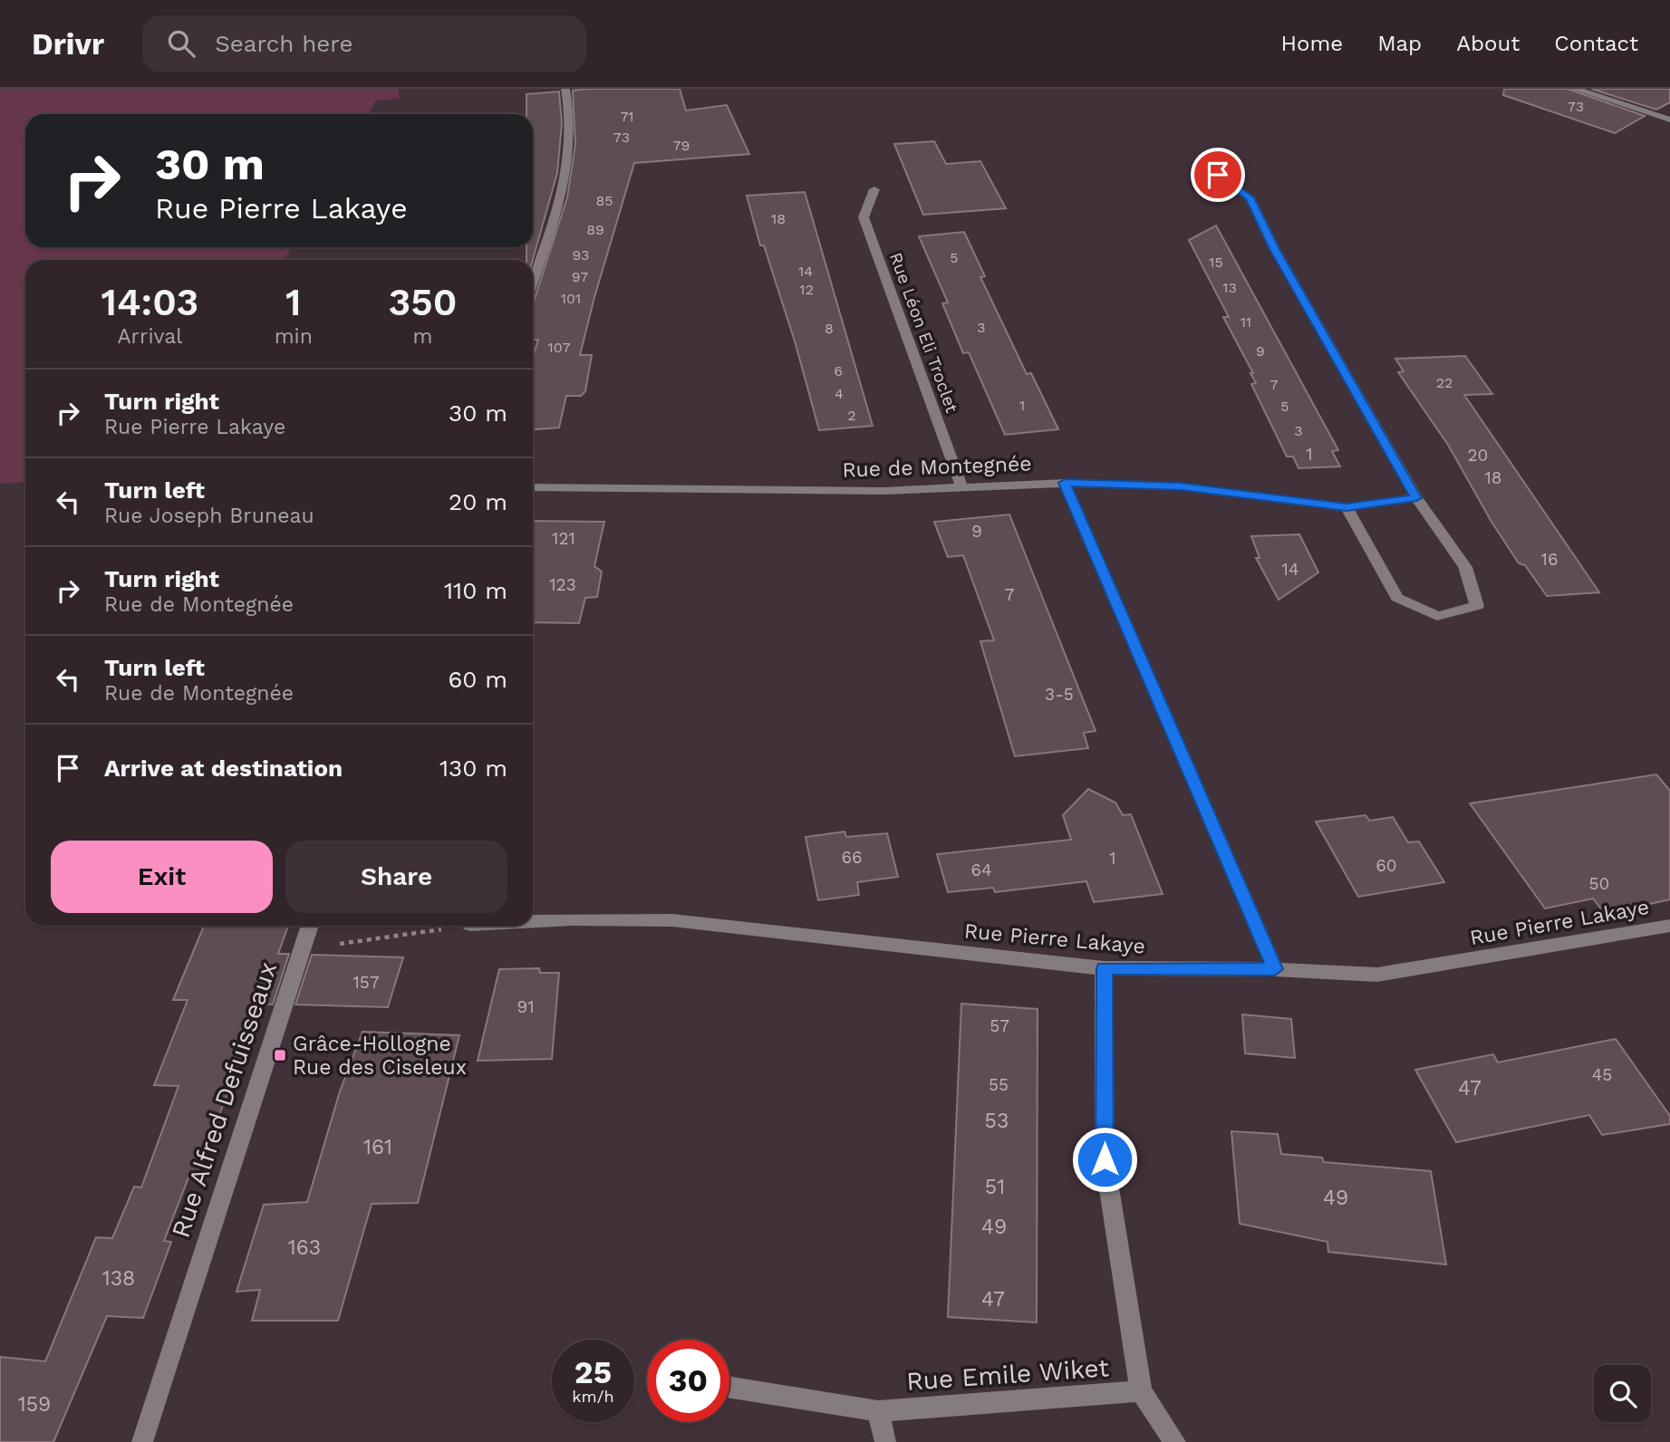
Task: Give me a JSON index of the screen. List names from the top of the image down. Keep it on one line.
{"streets":{"street":["Rue Léon Eli Troclet","Rue de Montegnée","Rue Pierre Lakaye","Rue Alfred Defuisseaux","Rue Emile Wiket"]},"crossings":[["Rue Léon Eli Troclet","Rue de Montegnée"]],"places":{"transit":["Grâce-Hollogne Rue des Ciseleux"]},"house_numbers":["73","71","73","79","85","18","89","93","5","15","14","97","13","12","101","11","3","8","107","9","6","22","7","4","1","5","2","3","1","20","18","9","121","16","14","123","7","3-5","66","1","60","64","50","157","91","57","45","55","47","53","161","51","49","49","163","138","47","159"],"page":{"header":"Drivr","search":"Search here","nav":["Home","Map","About","Contact"],"turn":["30 m","Rue Pierre Lakaye"],"eta":["14:03","Arrival","1","min","350","m"],"list":[{"name":"Turn right","note":"Rue Pierre Lakaye","value":"30 m"},{"name":"Turn left","note":"Rue Joseph Bruneau","value":"20 m"},{"name":"Turn right","note":"Rue de Montegnée","value":"110 m"},{"name":"Turn left","note":"Rue de Montegnée","value":"60 m"},{"name":"Arrive at destination","value":"130 m"}],"buttons":["Exit","Share"],"speed":"25 km/h","limit":"30"}}
